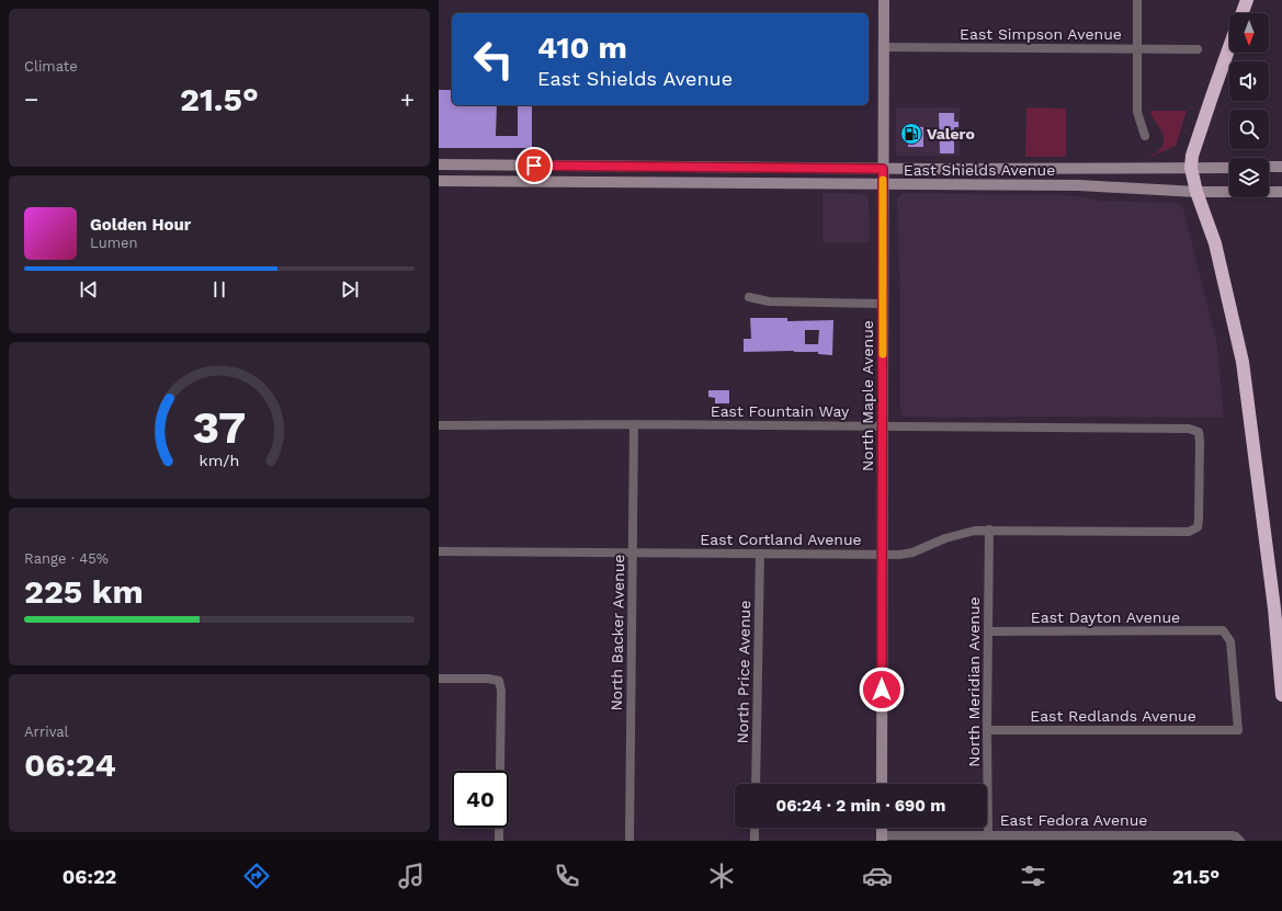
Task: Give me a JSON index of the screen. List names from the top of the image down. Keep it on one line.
{"streets":{"main road":["East Shields Avenue","North Maple Avenue"],"street":["East Simpson Avenue","East Fountain Way","East Cortland Avenue","East Dayton Avenue","North Backer Avenue","North Price Avenue","North Meridian Avenue","East Redlands Avenue","East Fedora Avenue"]},"crossings":[["East Simpson Avenue","North Maple Avenue"],["East Shields Avenue","North Maple Avenue"],["North Maple Avenue","East Fountain Way"],["North Maple Avenue","East Cortland Avenue"],["East Fountain Way","East Cortland Avenue"],["East Fountain Way","North Backer Avenue"],["East Cortland Avenue","North Backer Avenue"],["East Cortland Avenue","North Price Avenue"],["East Cortland Avenue","North Meridian Avenue"],["East Dayton Avenue","North Meridian Avenue"],["East Dayton Avenue","East Redlands Avenue"],["North Meridian Avenue","East Redlands Avenue"],["North Meridian Avenue","East Fedora Avenue"]],"places":{"fuel station":["Valero"]},"north":"bottom","page":{"tile":["Climate",["Range · 45%","225 km"],["Arrival","06:24"]],"turn":["410 m","East Shields Avenue"],"heat":["−","21.5°","+"],"song":["Golden Hour","Lumen"],"limit":"40","trip":"06:24 · 2 min · 690 m","tabs":["06:22","21.5°"],"gauge":["37","km/h"]}}
